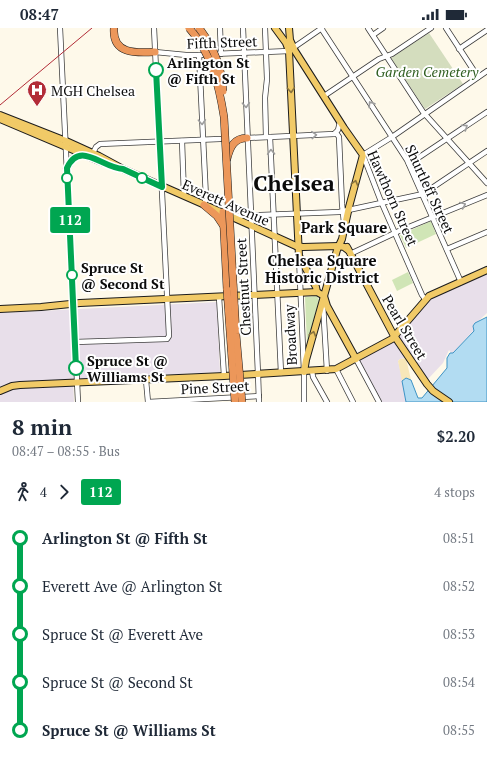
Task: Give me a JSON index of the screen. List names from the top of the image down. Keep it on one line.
{"streets":{"main road":["Hawthorn Street","Everett Avenue","Pearl Street","Broadway"],"street":["Fifth Street","Shurtleff Street","Chestnut Street","Pine Street"]},"crossings":[["Fifth Street","Hawthorn Street"],["Fifth Street","Chestnut Street"],["Fifth Street","Broadway"],["Hawthorn Street","Broadway"],["Everett Avenue","Chestnut Street"],["Everett Avenue","Broadway"],["Chestnut Street","Pine Street"]],"districts":["Chelsea","Park Square","Chelsea Square Historic District"],"parks":["Garden Cemetery"],"places":{"other":["Arlington St @ Fifth St","Spruce St @ Second St","Spruce St @ Williams St"],"hospital":["MGH Chelsea"]},"lines":["bus line 112"],"page":{"status":"08:47","on_map":"112","heading":["8 min","08:47 – 08:55 · Bus","$2.20"],"legs":["4","112","4 stops"],"list":[{"name":"Arlington St @ Fifth St","value":"08:51"},{"name":"Everett Ave @ Arlington St","value":"08:52"},{"name":"Spruce St @ Everett Ave","value":"08:53"},{"name":"Spruce St @ Second St","value":"08:54"},{"name":"Spruce St @ Williams St","value":"08:55"}]}}
